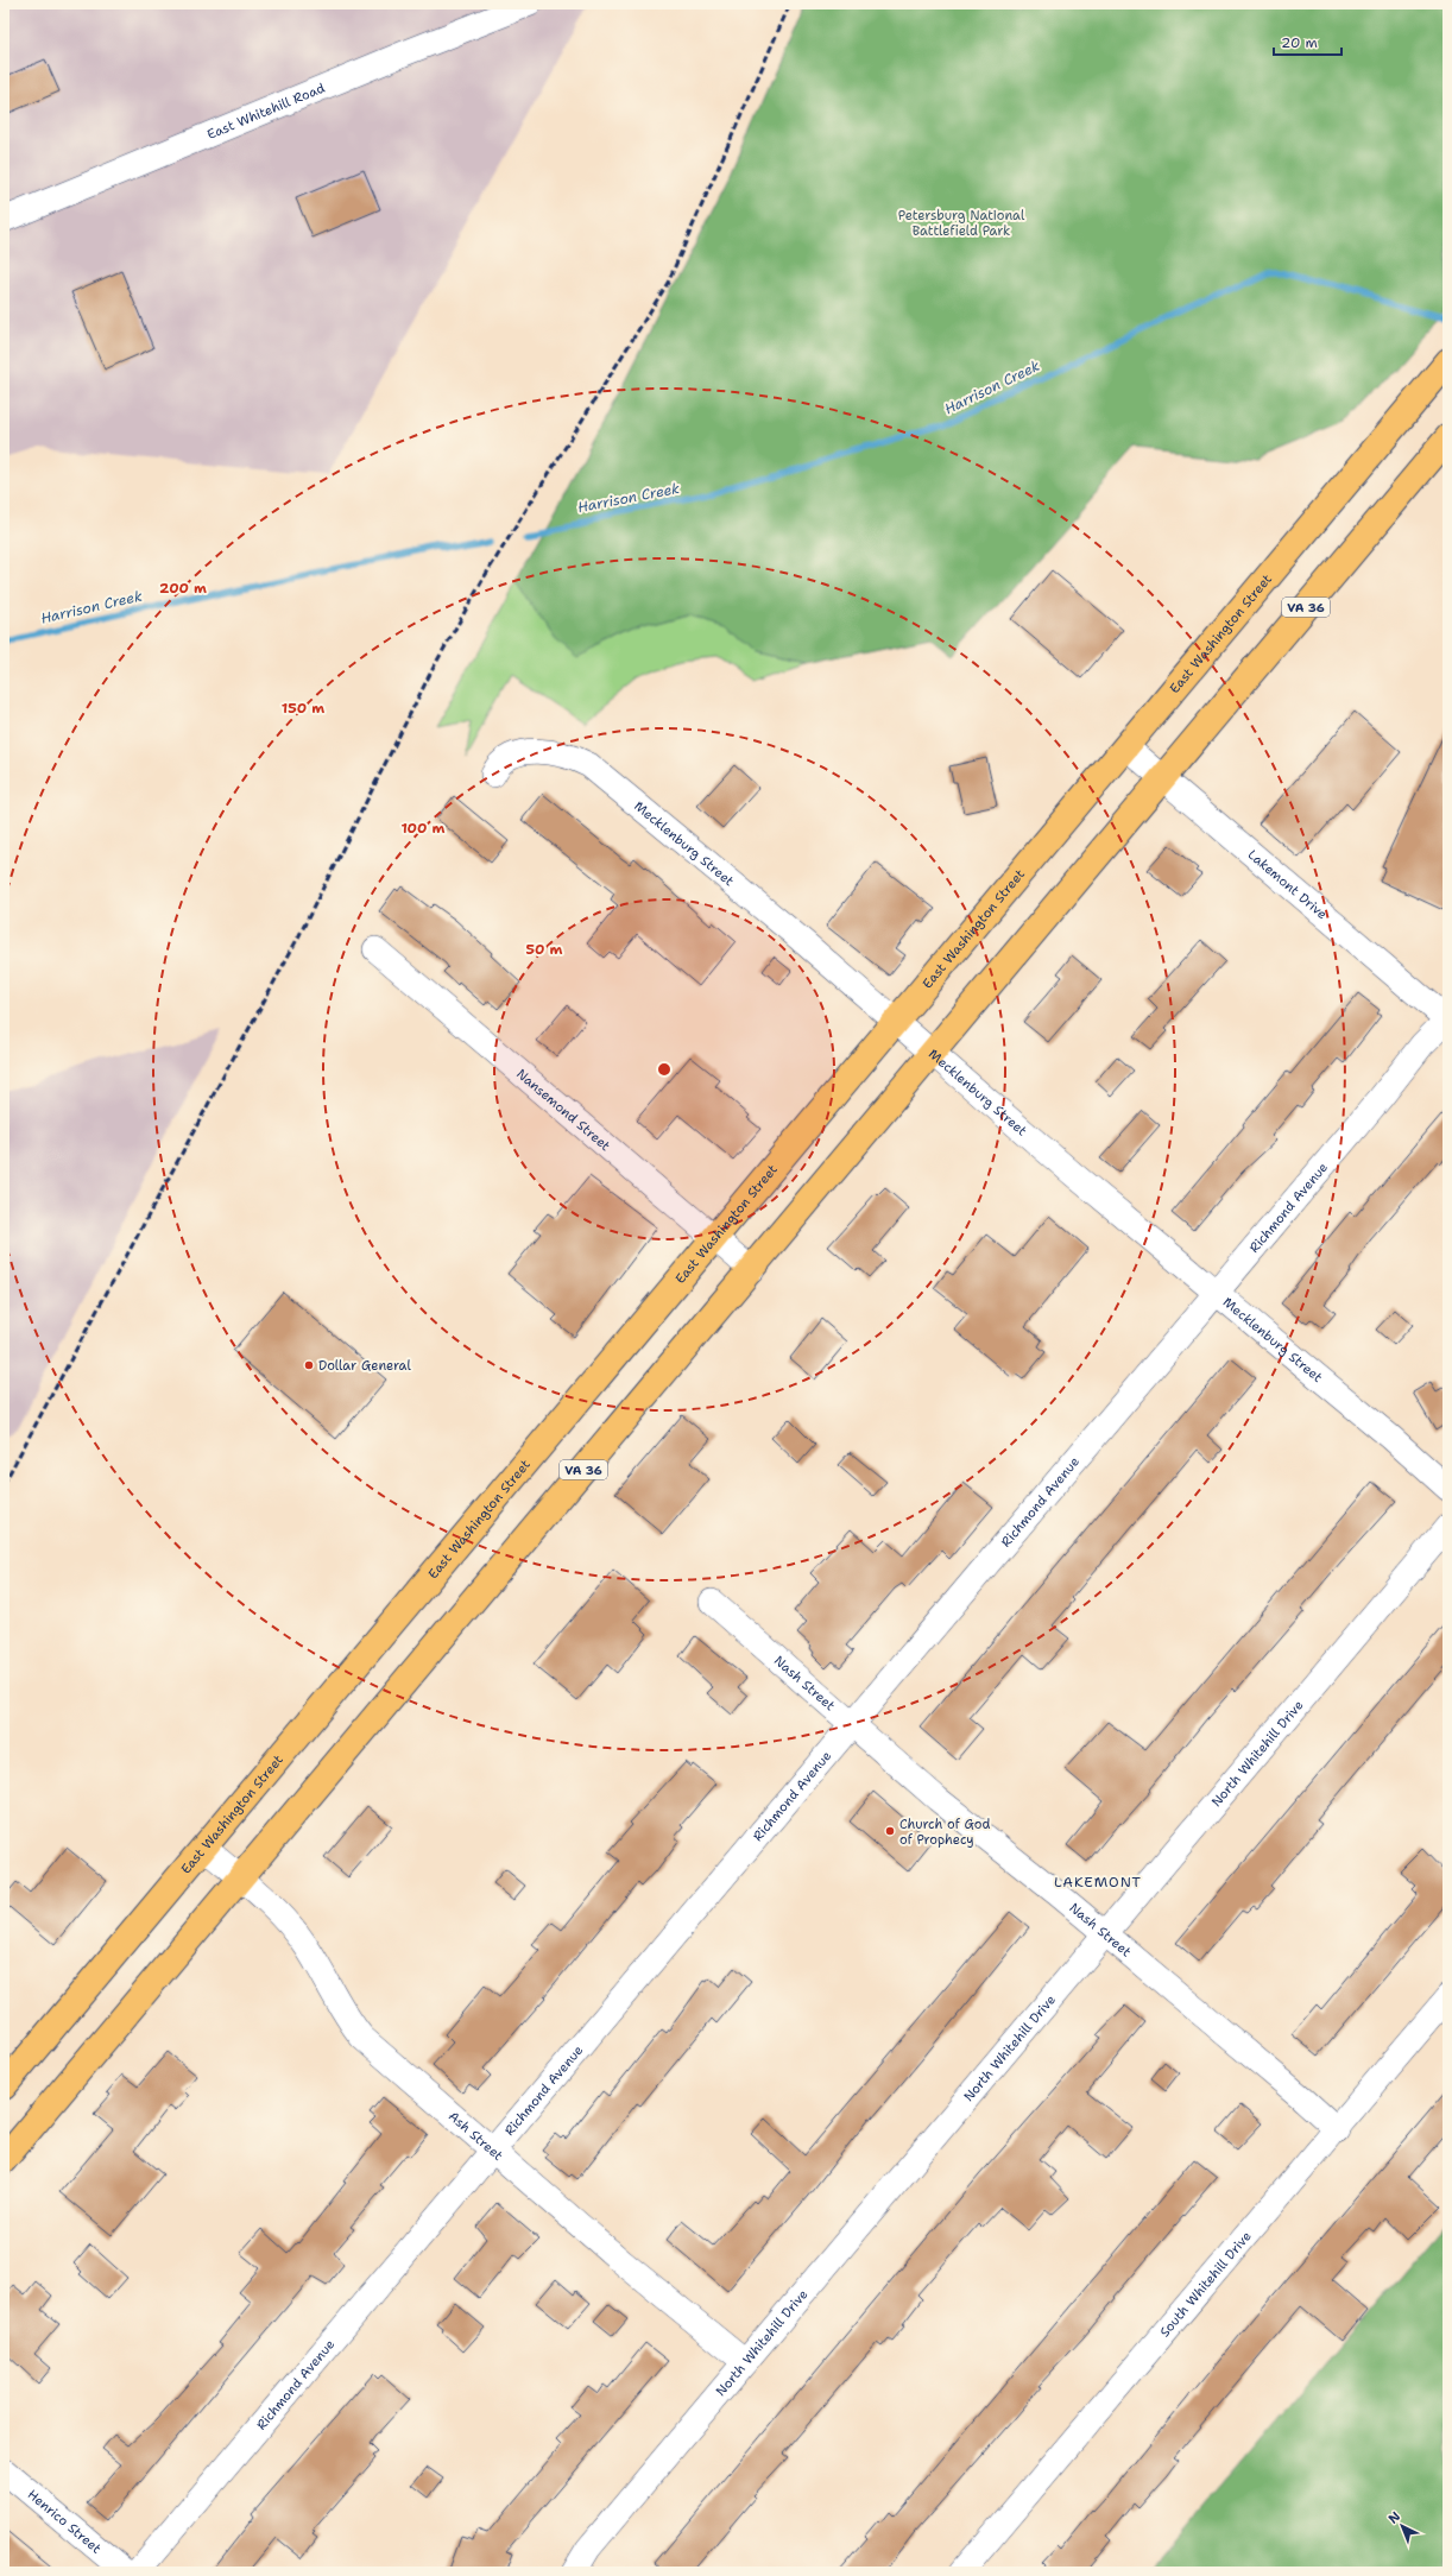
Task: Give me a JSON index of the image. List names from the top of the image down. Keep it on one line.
{"streets":{"highway":["VA 36","East Washington Street"],"street":["East Whitehill Road","Mecklenburg Street","Lakemont Drive","Nansemond Street","Richmond Avenue","Nash Street","North Whitehill Drive","Ash Street","South Whitehill Drive","Henrico Street"]},"crossings":[["VA 36","Mecklenburg Street"],["VA 36","Lakemont Drive"],["VA 36","Nansemond Street"],["VA 36","Ash Street"],["East Washington Street","Mecklenburg Street"],["East Washington Street","Lakemont Drive"],["East Washington Street","Nansemond Street"],["East Washington Street","Ash Street"],["Mecklenburg Street","Richmond Avenue"],["Lakemont Drive","Richmond Avenue"],["Richmond Avenue","Nash Street"],["Richmond Avenue","Ash Street"],["Nash Street","North Whitehill Drive"],["Nash Street","South Whitehill Drive"],["North Whitehill Drive","Ash Street"]],"districts":["LAKEMONT"],"water":["Harrison Creek"],"parks":["Petersburg National Battlefield Park"],"places":["Dollar General","Church of God of Prophecy"],"scale_bar":"20 m","north":"top left","rings":["200 m","150 m","100 m","50 m"]}
